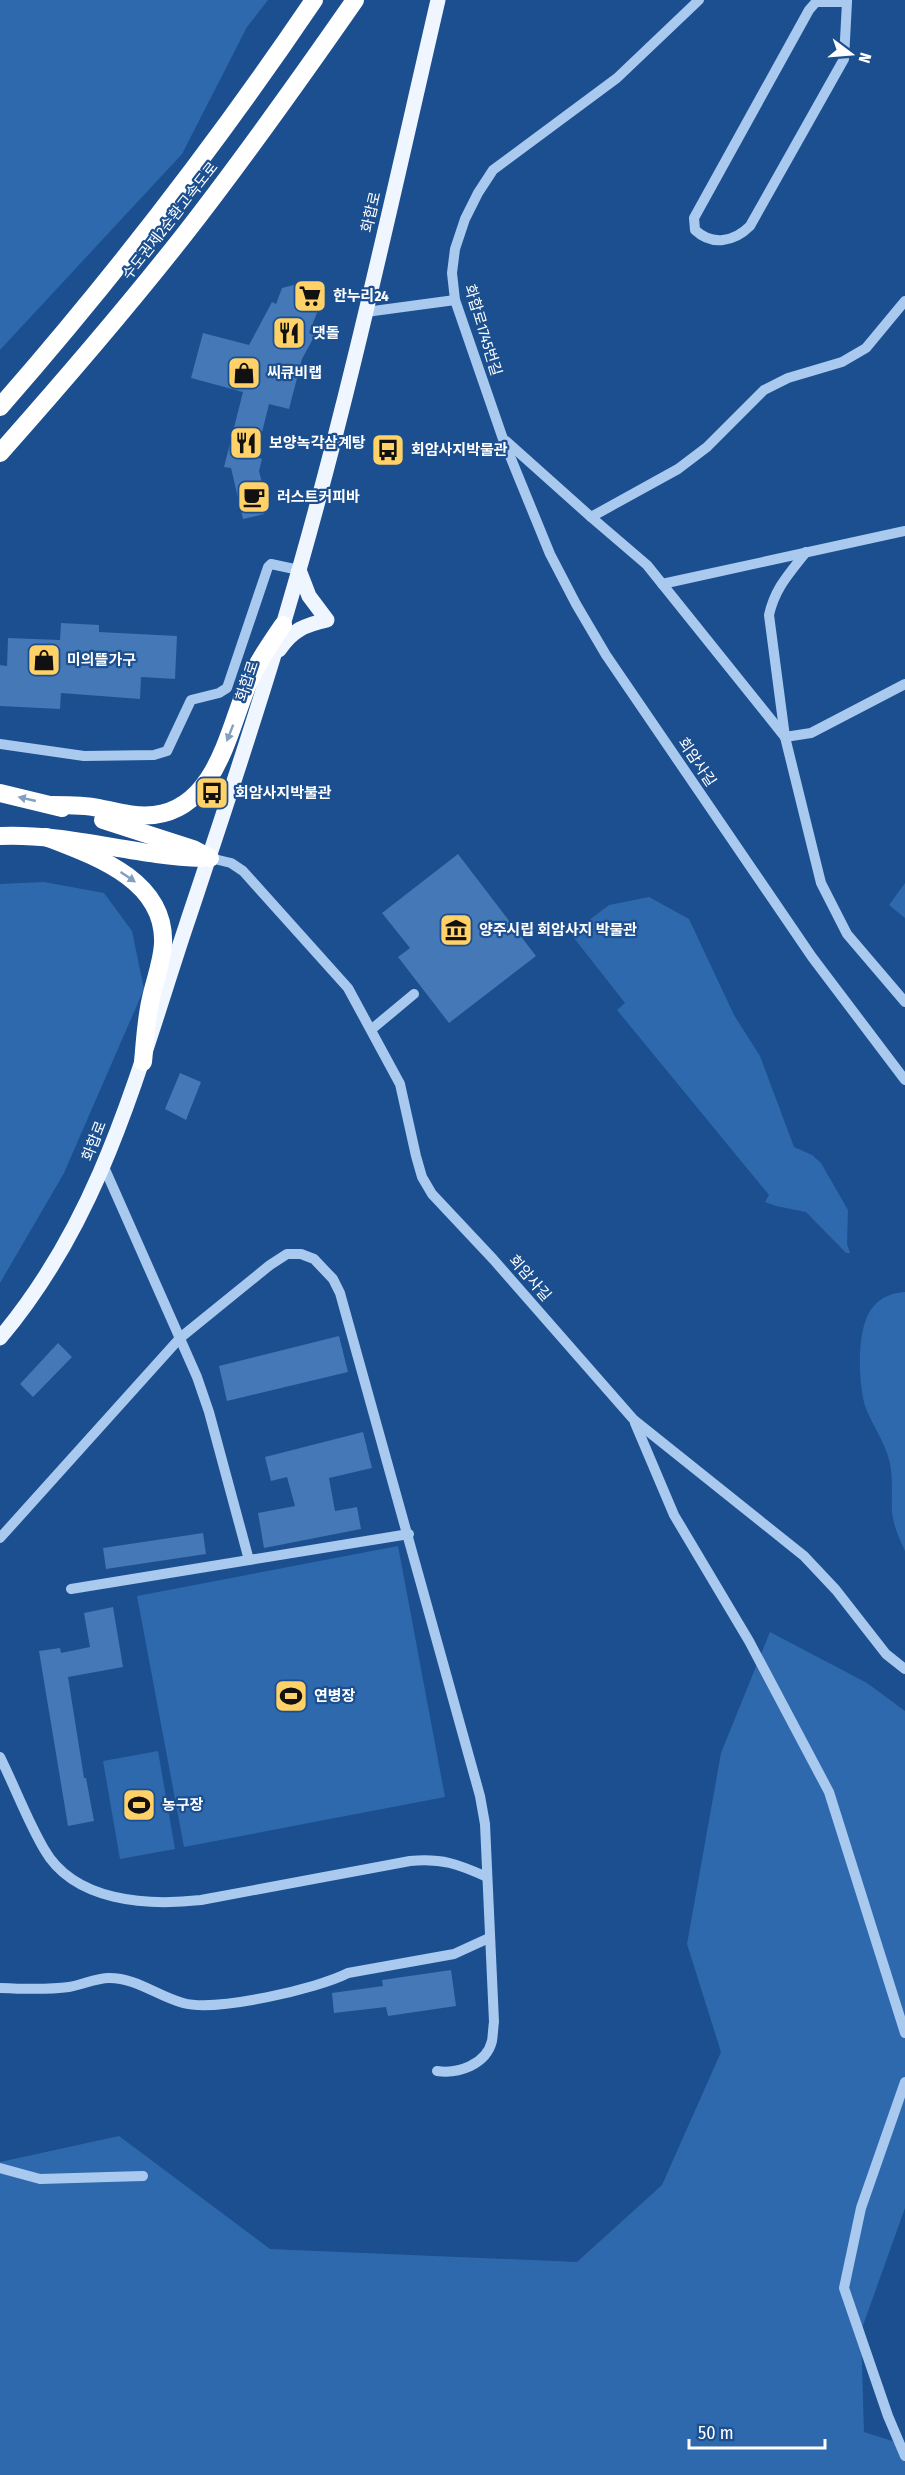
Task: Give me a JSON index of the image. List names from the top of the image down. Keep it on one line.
{"streets":{"highway":["수도권제2순환고속도로"],"main road":["화합로"],"lane":["화합로1745번길","회암사길"]},"crossings":[["화합로","회암사길"],["화합로1745번길","회암사길"]],"places":{"supermarket":["한누리24"],"restaurant":["댓돌","보양녹각삼계탕"],"shop":["씨큐비랩","미의뜰가구"],"bus stop":["회암사지박물관","회암사지박불관"],"cafe":["러스트커피바"],"museum":["양주시립 회암사지 박물관"],"sports":["연병장","농구장"]},"scale_bar":"50 m","north":"right"}
